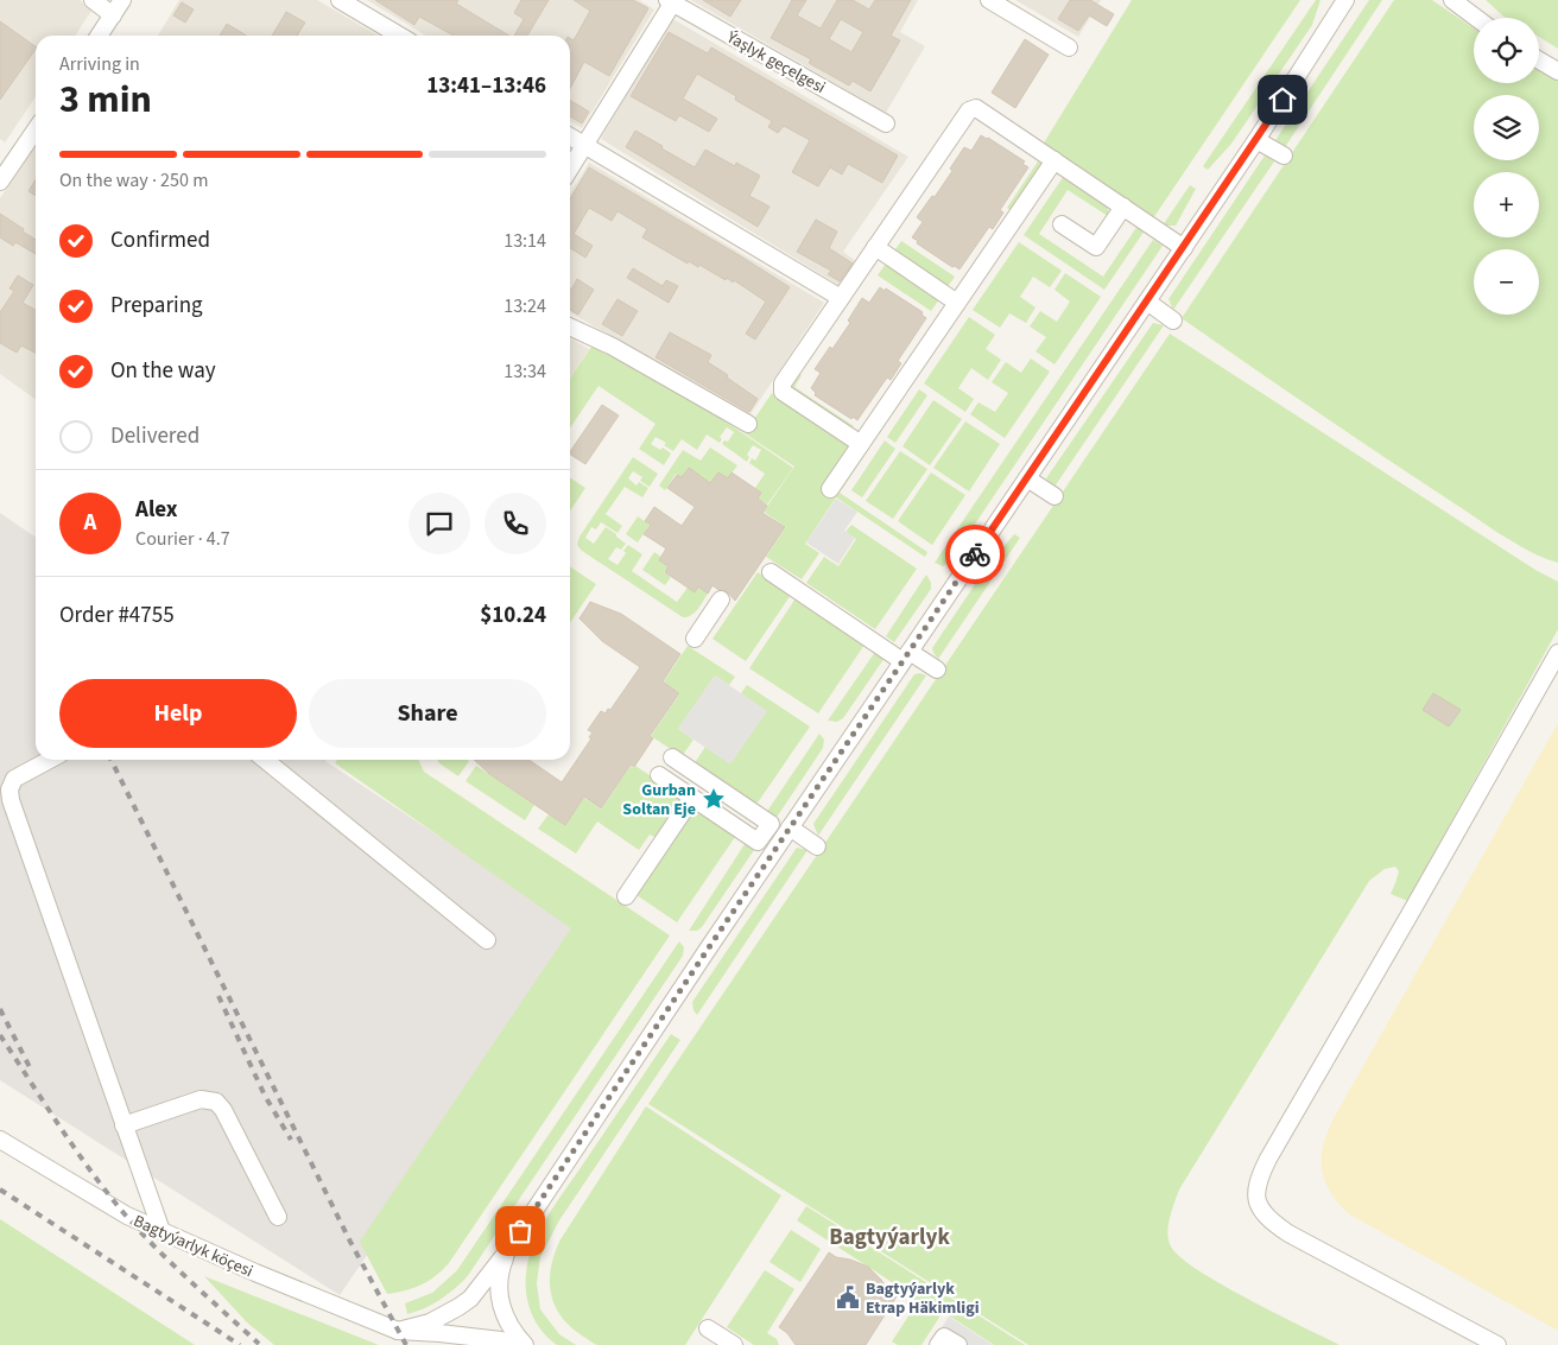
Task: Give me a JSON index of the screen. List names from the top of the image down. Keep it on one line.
{"streets":{"street":["Ýaşlyk geçelgesi","Bagtyýarlyk köçesi"]},"districts":["Bagtyýarlyk"],"places":{"place":["Gurban Soltan Eje"],"public building":["Bagtyýarlyk Etrap Häkimligi"]},"page":{"map_buttons":["+","−"],"heading":["3 min","Arriving in","13:41–13:46"],"panel":["Alex","Courier · 4.7","Order #4755","$10.24"],"bar":"On the way · 250 m","list":[["Confirmed","13:14"],["Preparing","13:24"],["On the way","13:34"],"Delivered"],"round":"A","buttons":["Help","Share"]}}
